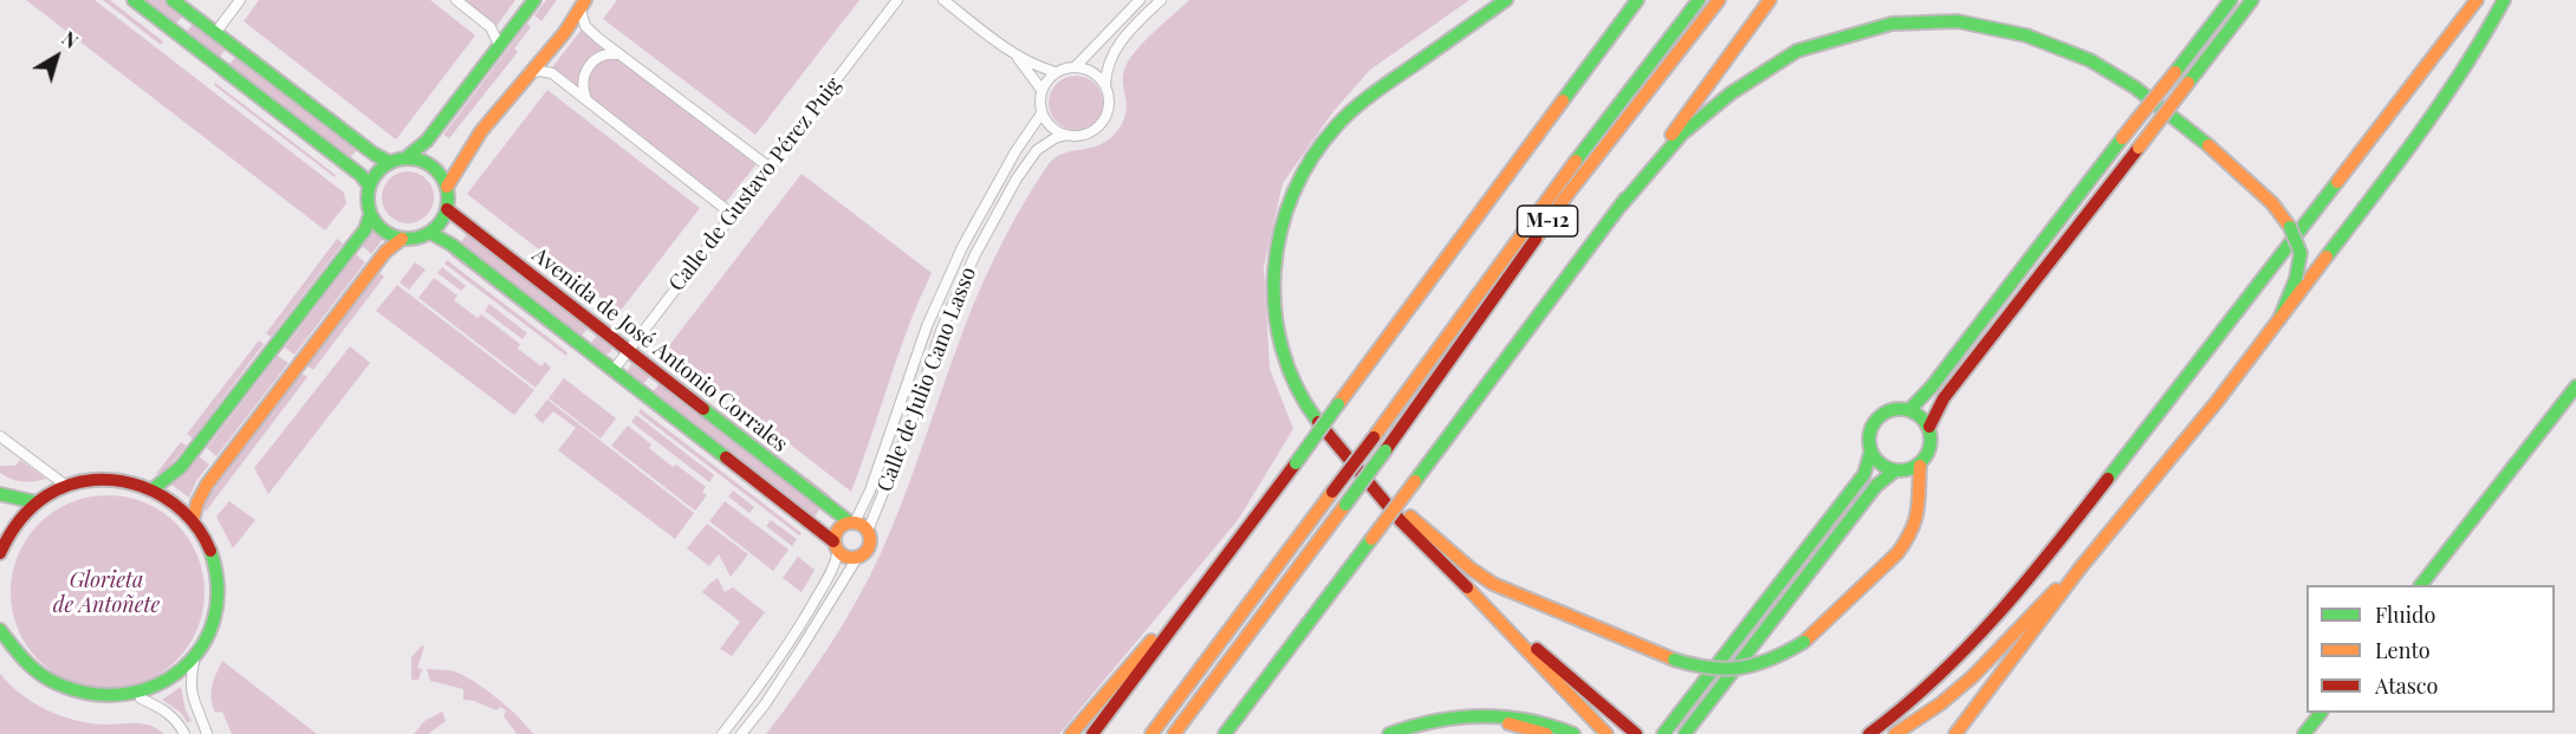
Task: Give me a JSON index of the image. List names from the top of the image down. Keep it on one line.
{"streets":{"main road":["M-12","Avenida de José Antonio Corrales"],"street":["Calle de Gustavo Pérez Puig","Calle de Julio Cano Lasso"]},"crossings":[["Calle de Gustavo Pérez Puig","Avenida de José Antonio Corrales"],["Avenida de José Antonio Corrales","Calle de Julio Cano Lasso"]],"parks":["Glorieta de Antoñete"],"legend":["Fluido","Lento","Atasco"],"north":"top right"}
